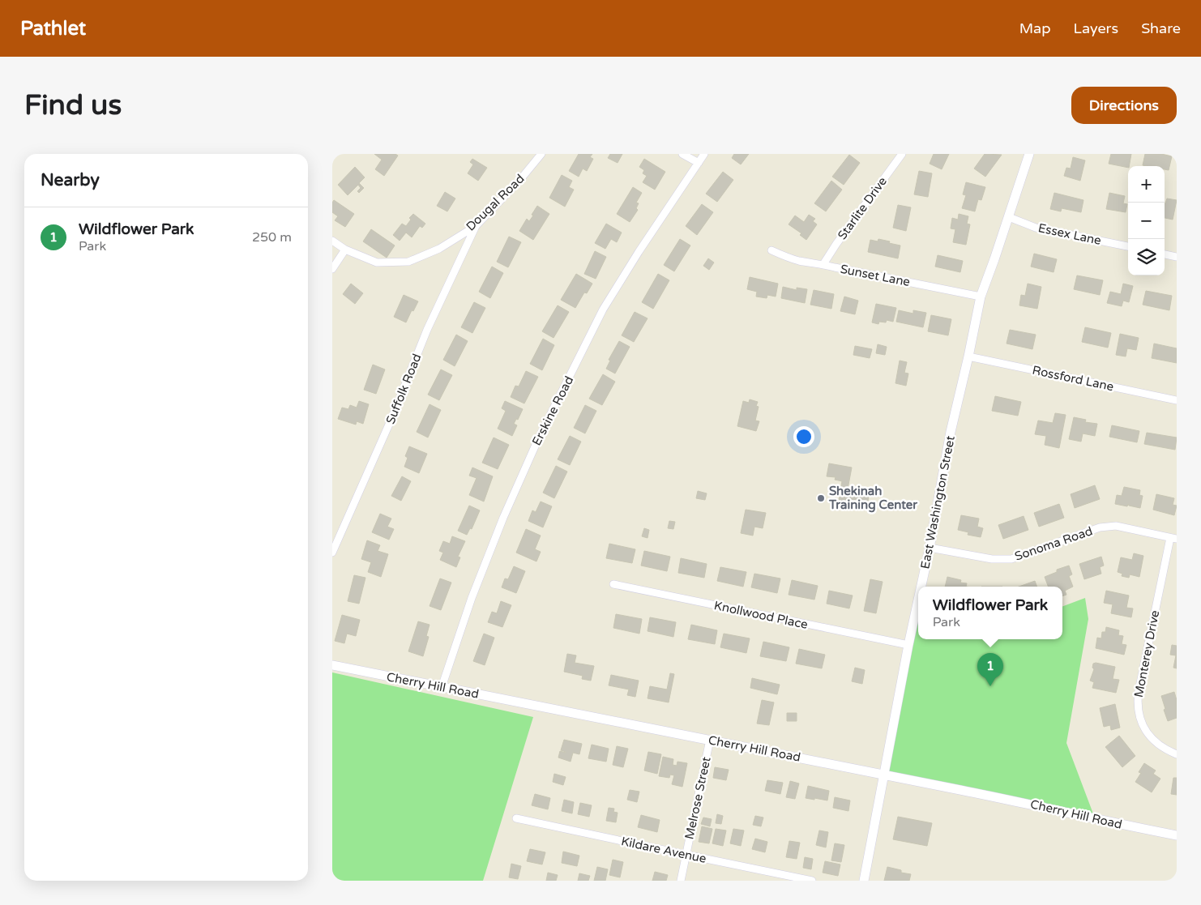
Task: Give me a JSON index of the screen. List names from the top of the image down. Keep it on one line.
{"streets":{"street":["Dougal Road","Starlite Drive","Essex Lane","Sunset Lane","Rossford Lane","Suffolk Road","Erskine Road","East Washington Street","Sonoma Road","Knollwood Place","Monterey Drive","Cherry Hill Road","Melrose Street","Kildare Avenue"]},"crossings":[["Dougal Road","Suffolk Road"],["Starlite Drive","Sunset Lane"],["Essex Lane","East Washington Street"],["Sunset Lane","East Washington Street"],["Rossford Lane","East Washington Street"],["Erskine Road","Cherry Hill Road"],["East Washington Street","Sonoma Road"],["East Washington Street","Knollwood Place"],["East Washington Street","Cherry Hill Road"],["Sonoma Road","Monterey Drive"],["Cherry Hill Road","Melrose Street"],["Melrose Street","Kildare Avenue"]],"places":["Shekinah Training Center"],"page":{"header":"Pathlet","nav":["Map","Layers","Share"],"buttons":"Directions","title":"Find us","heading":"Nearby","map_buttons":["+","−"],"list":[{"mark":"1","name":"Wildflower Park","note":"Park","value":"250 m"}],"popup":["Wildflower Park","Park"],"pins":"1"}}
